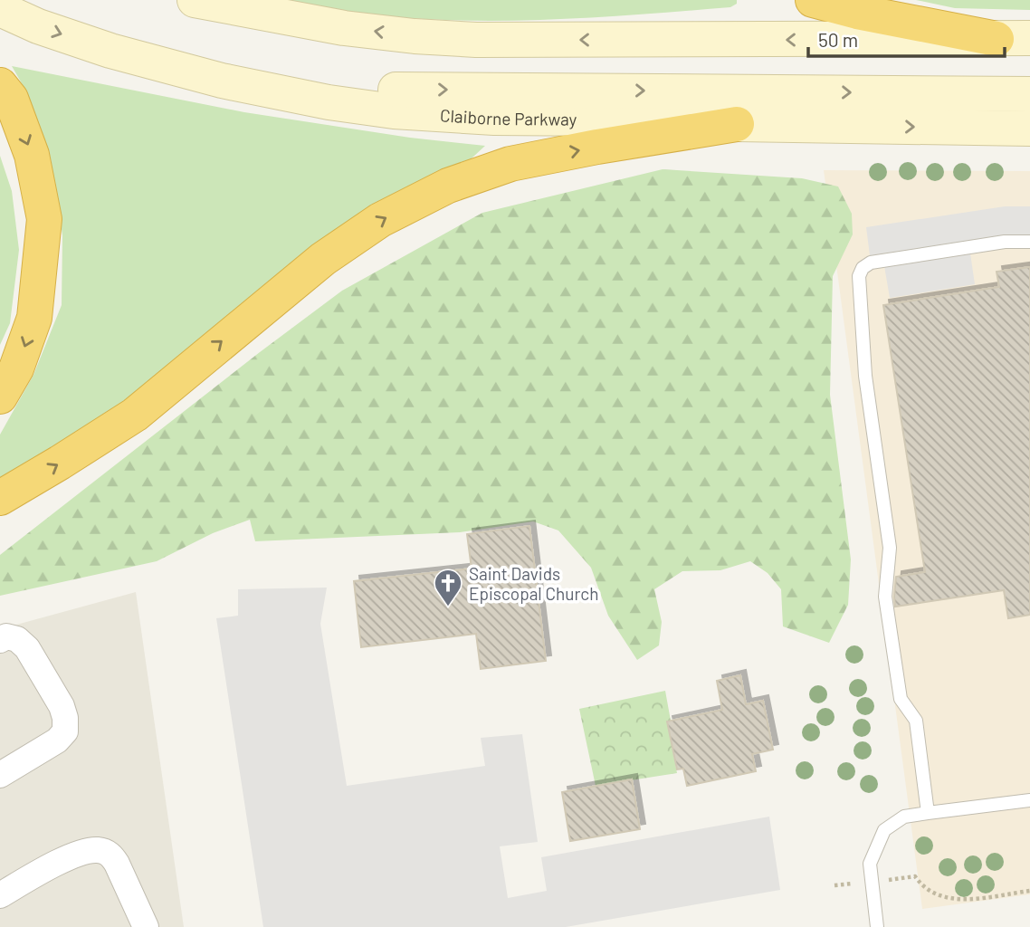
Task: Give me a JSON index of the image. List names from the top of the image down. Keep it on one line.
{"streets":{"main road":["Claiborne Parkway"]},"places":{"church":["Saint Davids Episcopal Church"]},"scale_bar":"50 m"}
